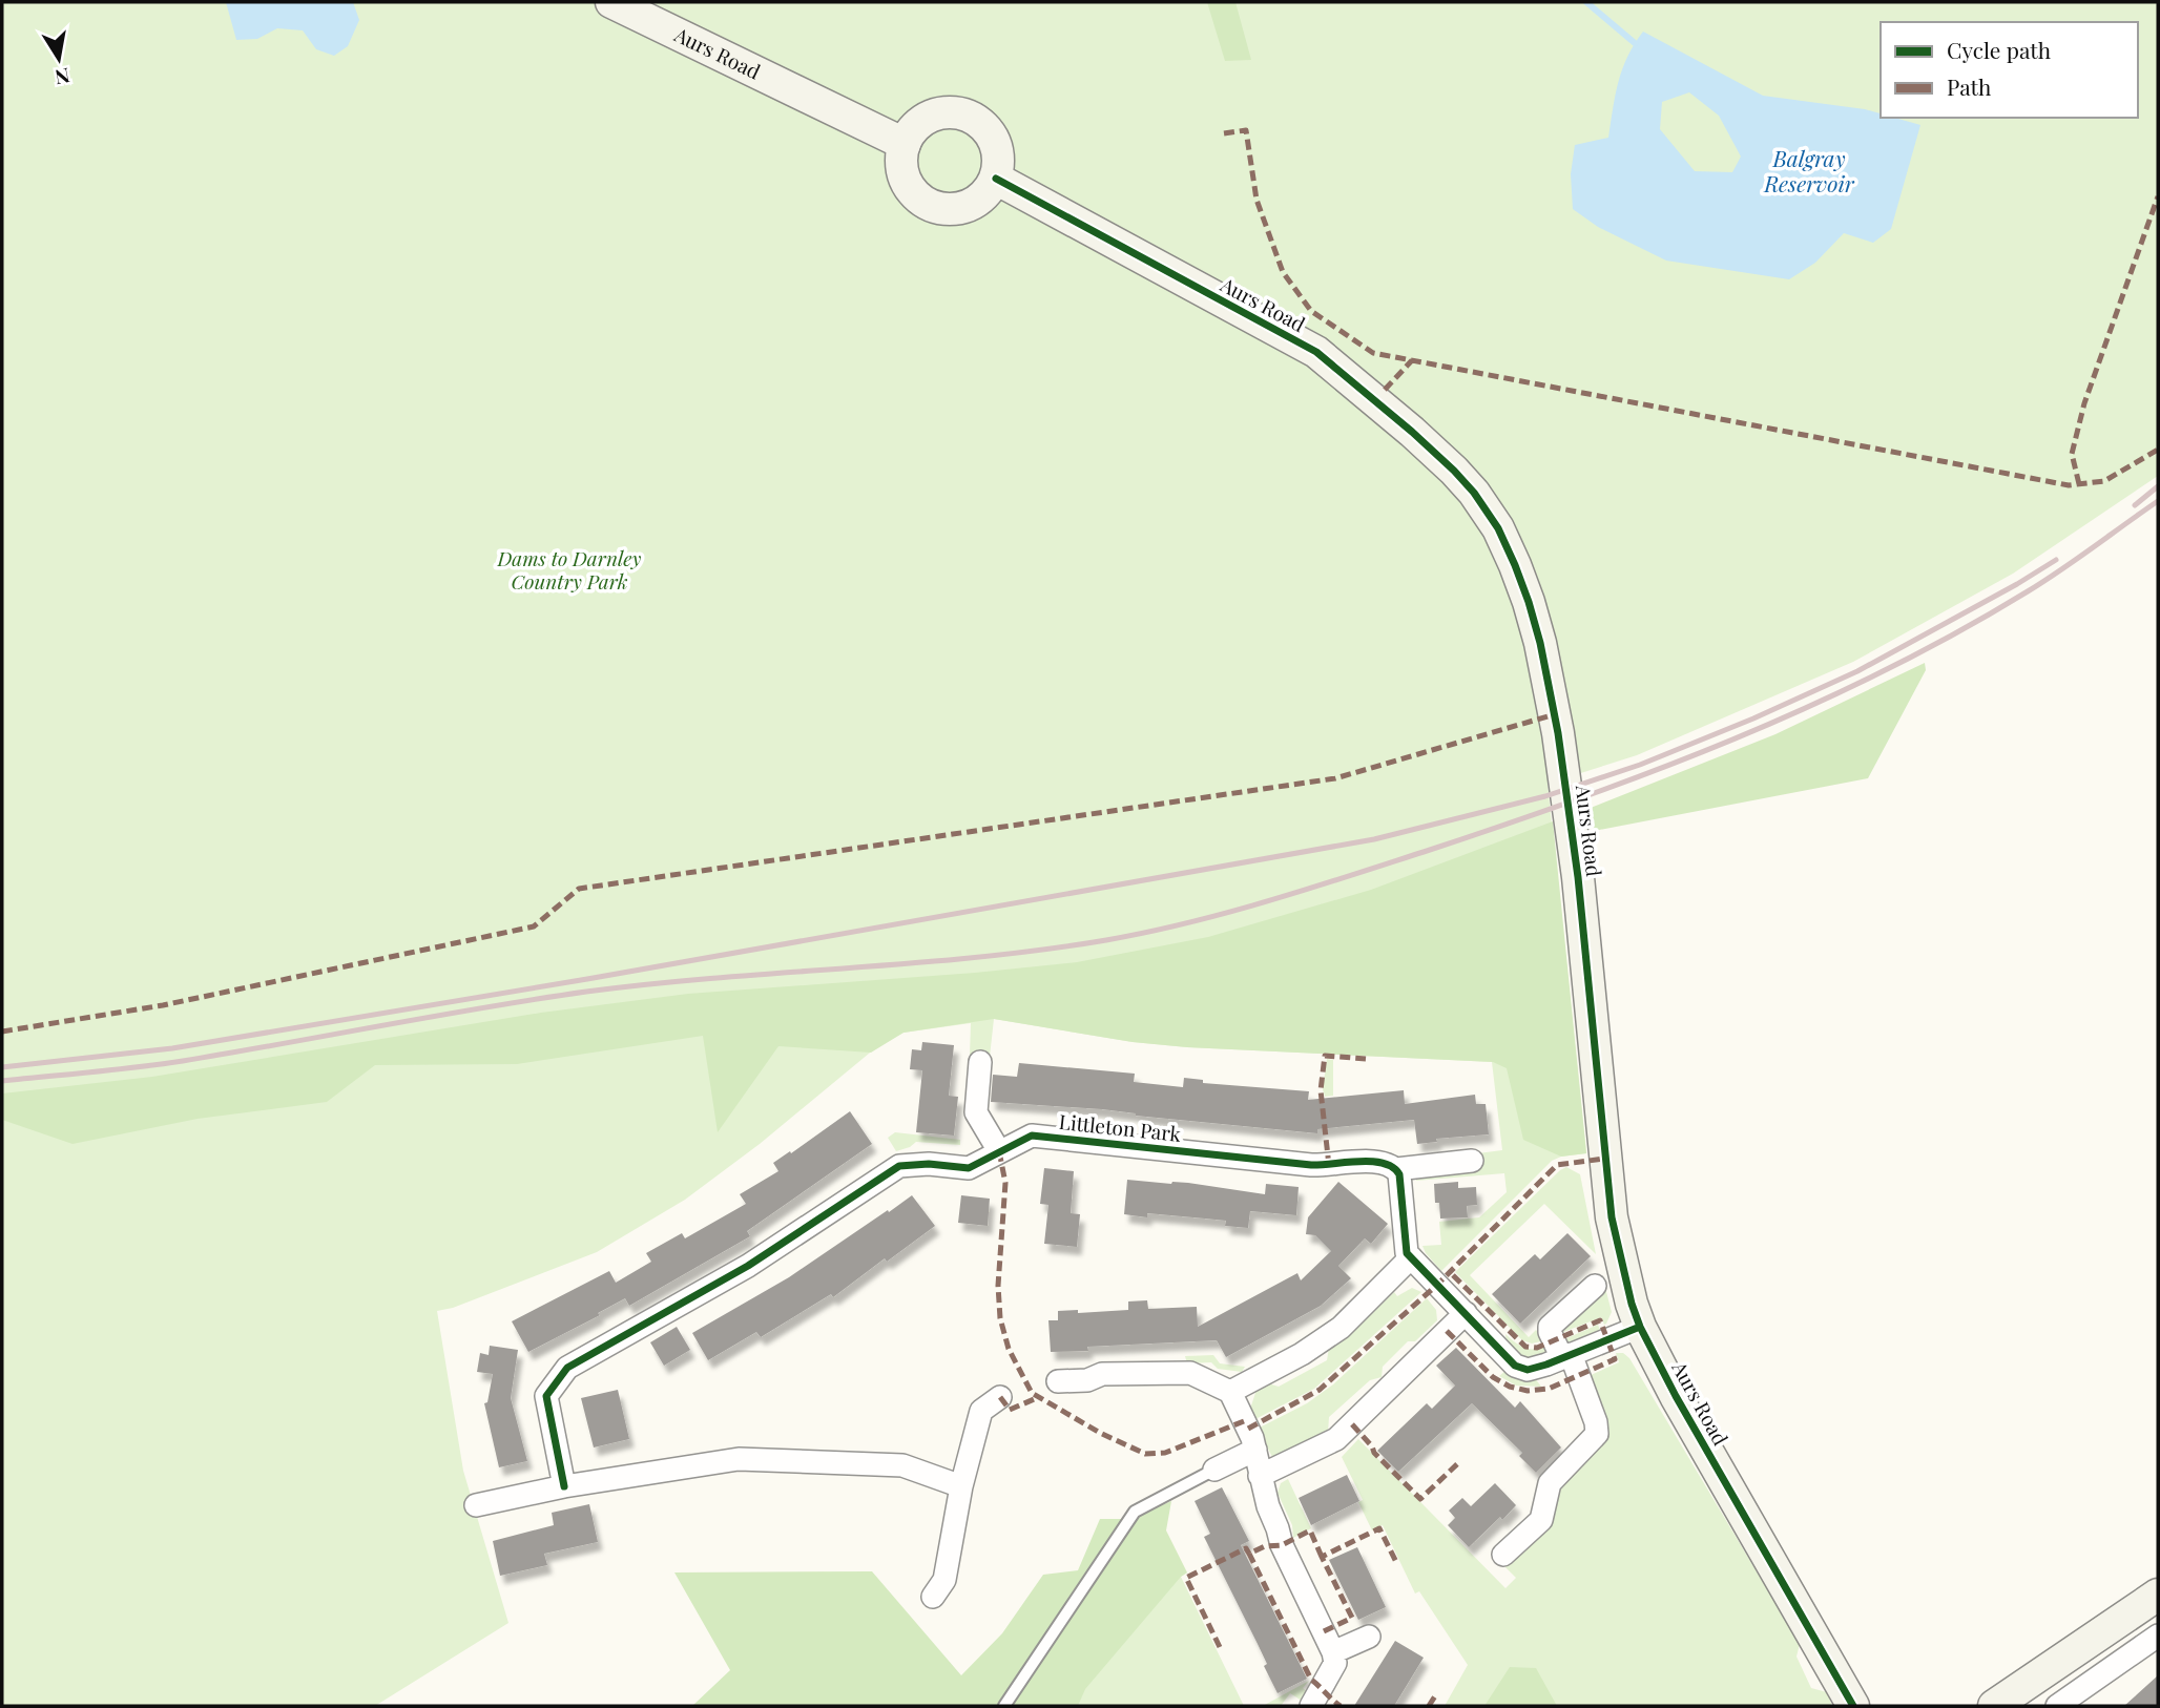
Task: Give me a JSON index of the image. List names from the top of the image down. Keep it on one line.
{"streets":{"street":["Aurs Road","Littleton Park"]},"water":["Balgray Reservoir"],"parks":["Dams to Darnley Country Park"],"legend":["Cycle path","Path"],"north":"bottom"}
